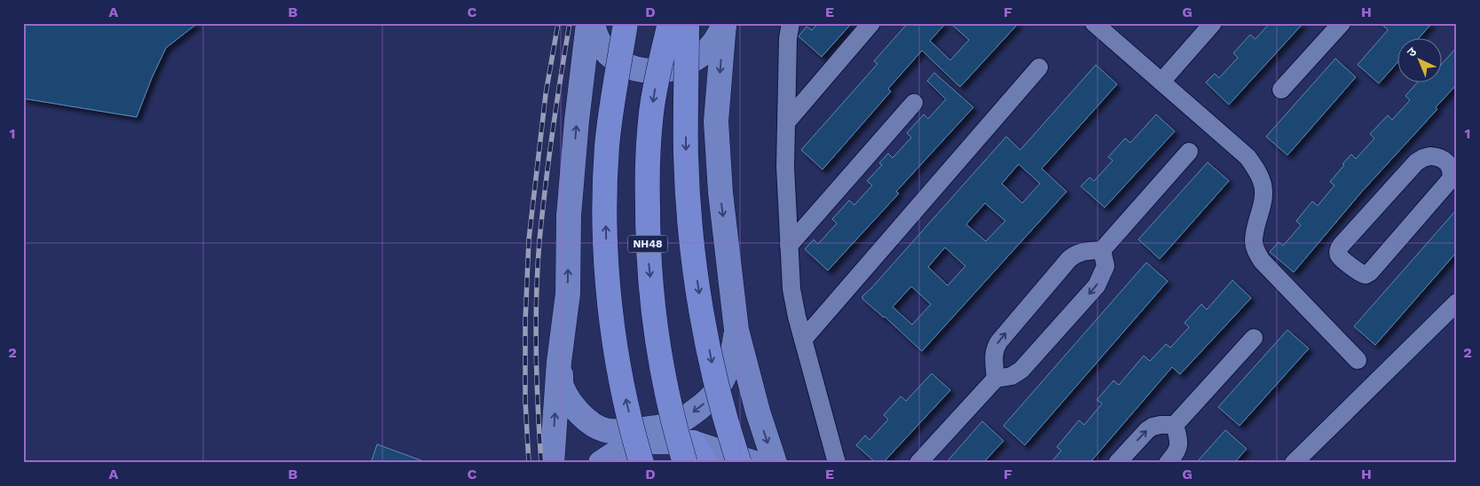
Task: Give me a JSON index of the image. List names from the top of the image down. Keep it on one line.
{"streets":{"highway":["NH48"]},"north":"top left","grid":{"columns":["A","B","C","D","E","F","G","H"],"rows":["1","2"]}}
